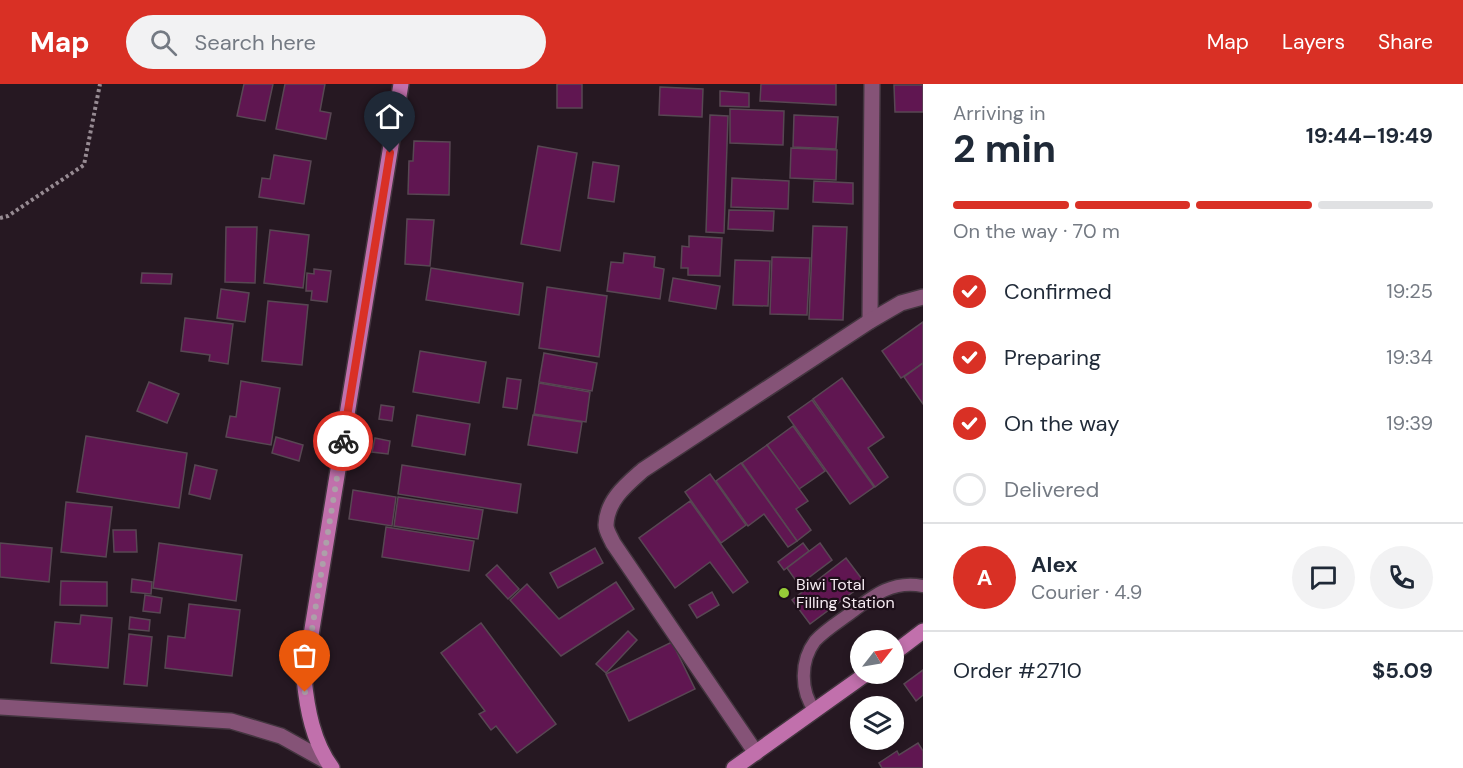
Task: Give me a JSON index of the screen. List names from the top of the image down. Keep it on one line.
{"places":["Biwi Total Filling Station"],"north":"top right","page":{"header":"Map","search":"Search here","nav":["Map","Layers","Share"],"heading":["2 min","Arriving in","19:44–19:49"],"panel":["Alex","Courier · 4.9","Order #2710","$5.09"],"bar":"On the way · 70 m","list":[["Confirmed","19:25"],["Preparing","19:34"],["On the way","19:39"],"Delivered"],"round":"A"}}
